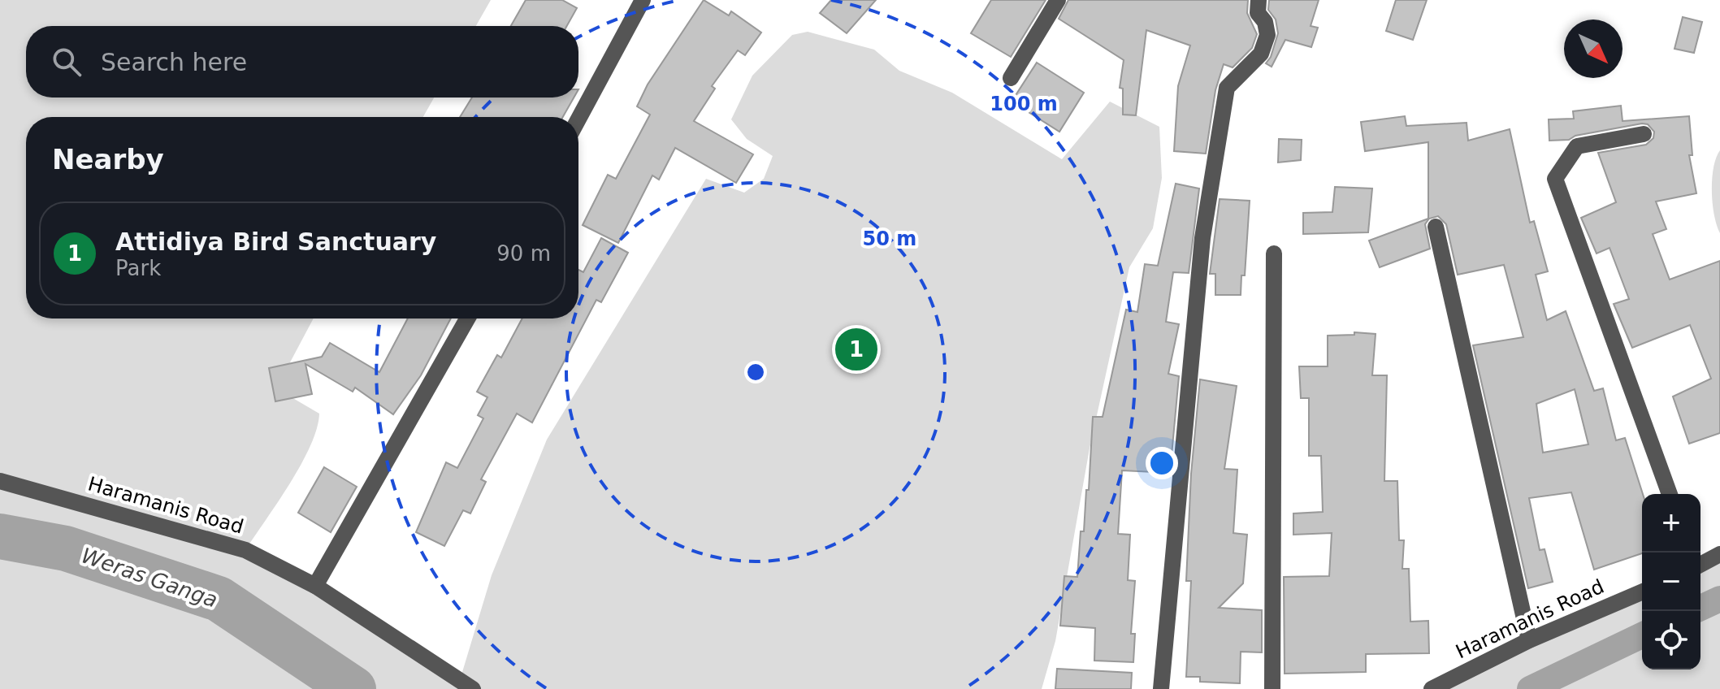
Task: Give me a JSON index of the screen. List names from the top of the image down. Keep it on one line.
{"streets":{"street":["Haramanis Road"]},"water":["Weras Ganga"],"north":"bottom right","page":{"search":"Search here","heading":"Nearby","list":[{"mark":"1","name":"Attidiya Bird Sanctuary","note":"Park","value":"90 m"}],"pins":"1","map_buttons":["+","−"]},"rings":["100 m","50 m"]}
